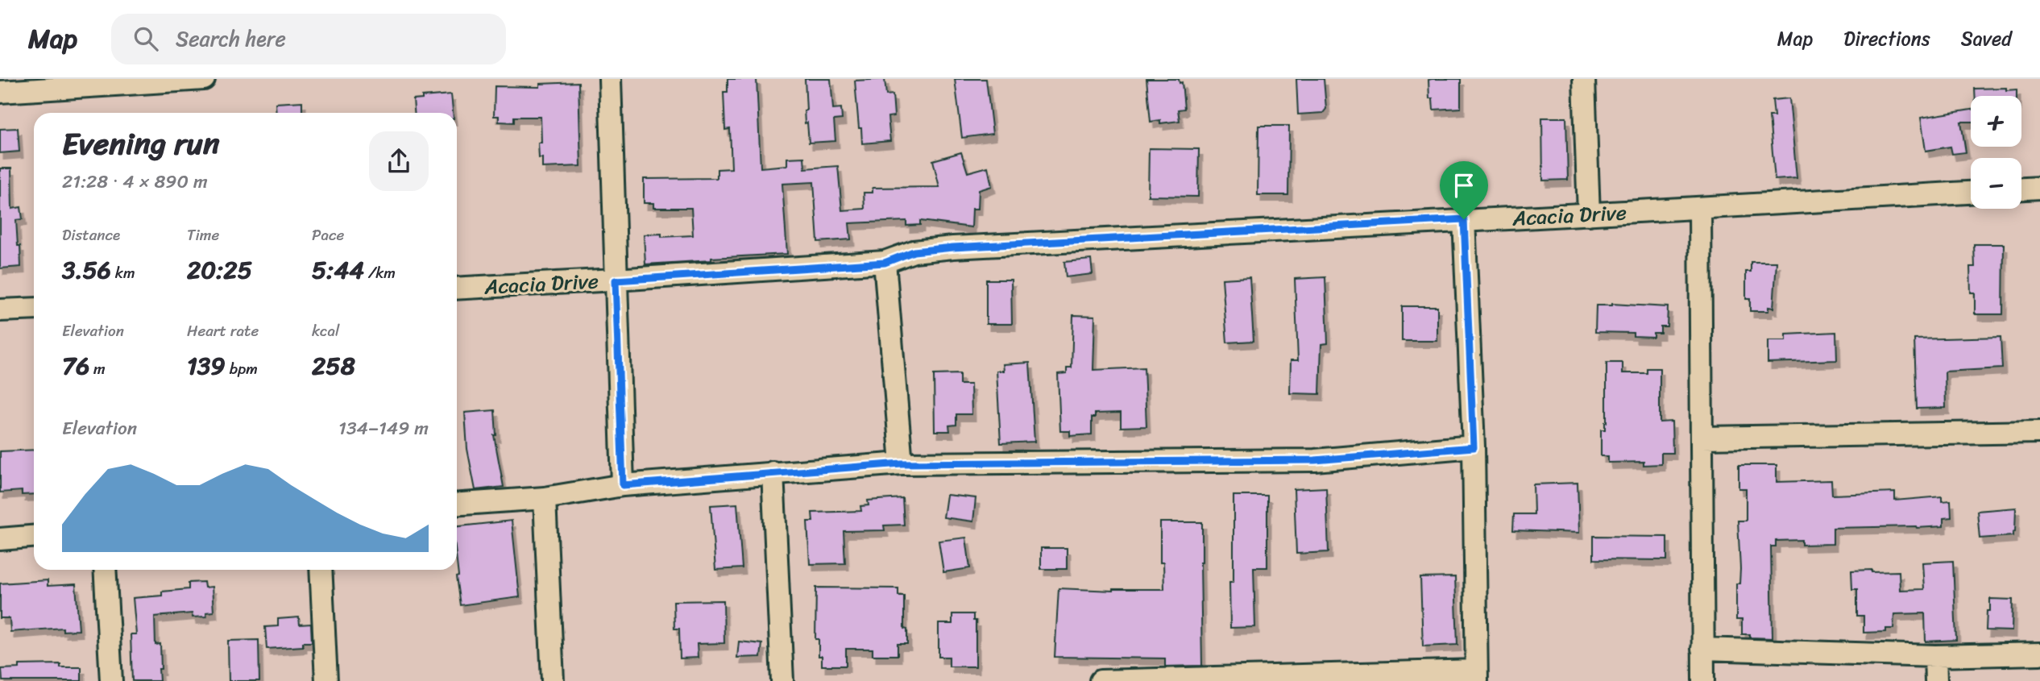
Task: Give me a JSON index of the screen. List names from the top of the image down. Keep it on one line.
{"streets":{"street":["Acacia Drive"]},"page":{"header":"Map","search":"Search here","nav":["Map","Directions","Saved"],"map_buttons":["+","−"],"heading":["Evening run","21:28 · 4 × 890 m"],"stats":[["Distance","3.56 km"],["Time","20:25"],["Pace","5:44 /km"],["Elevation","76 m"],["Heart rate","139 bpm"],["kcal","258"]],"chart":["Elevation","134–149 m"]}}
